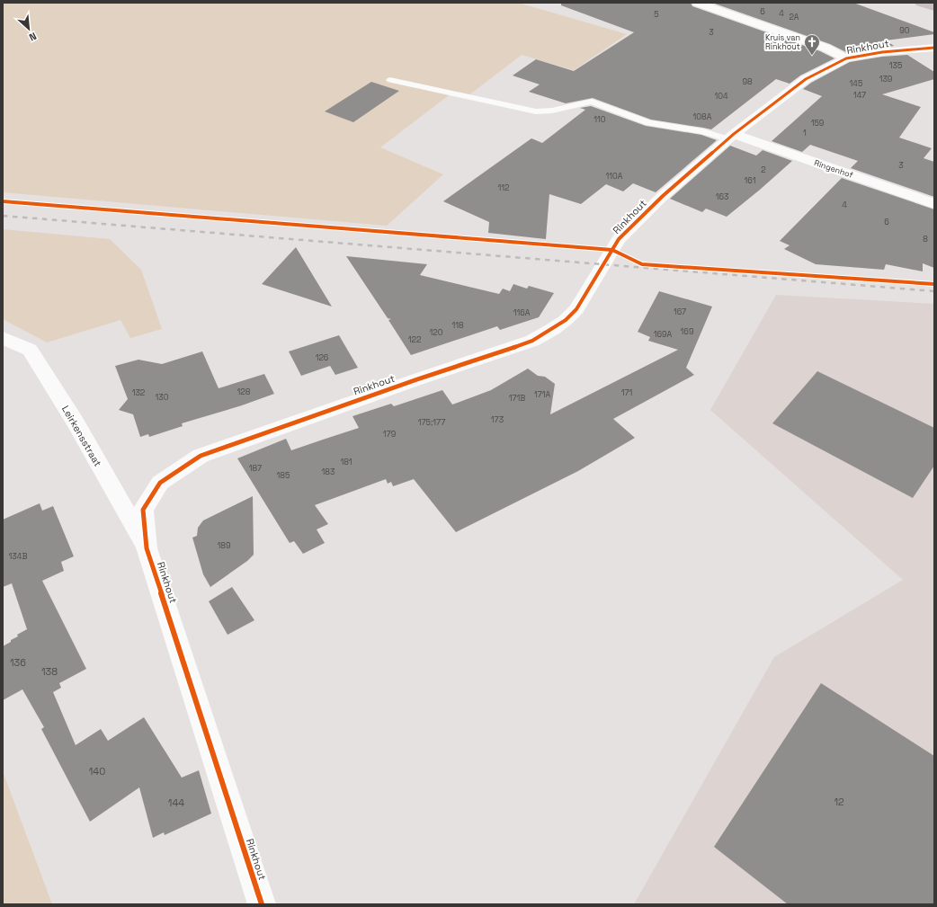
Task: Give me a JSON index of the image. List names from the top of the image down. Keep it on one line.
{"streets":{"street":["Rinkhout","Ringenhof","Leirkensstraat"]},"crossings":[["Rinkhout","Ringenhof"],["Rinkhout","Leirkensstraat"]],"places":{"church":["Kruis van Rinkhout"]},"house_numbers":["6","4","5","2A","90","3","135","139","98","145","147","104","108A","110","159","1","3","2","110A","161","112","163","4","6","8","167","116A","118","169","120","169A","122","126","128","132","171","171A","130","171B","173","175;177","179","181","187","183","185","189","134B","136","138","140","12","144"],"north":"bottom right"}
